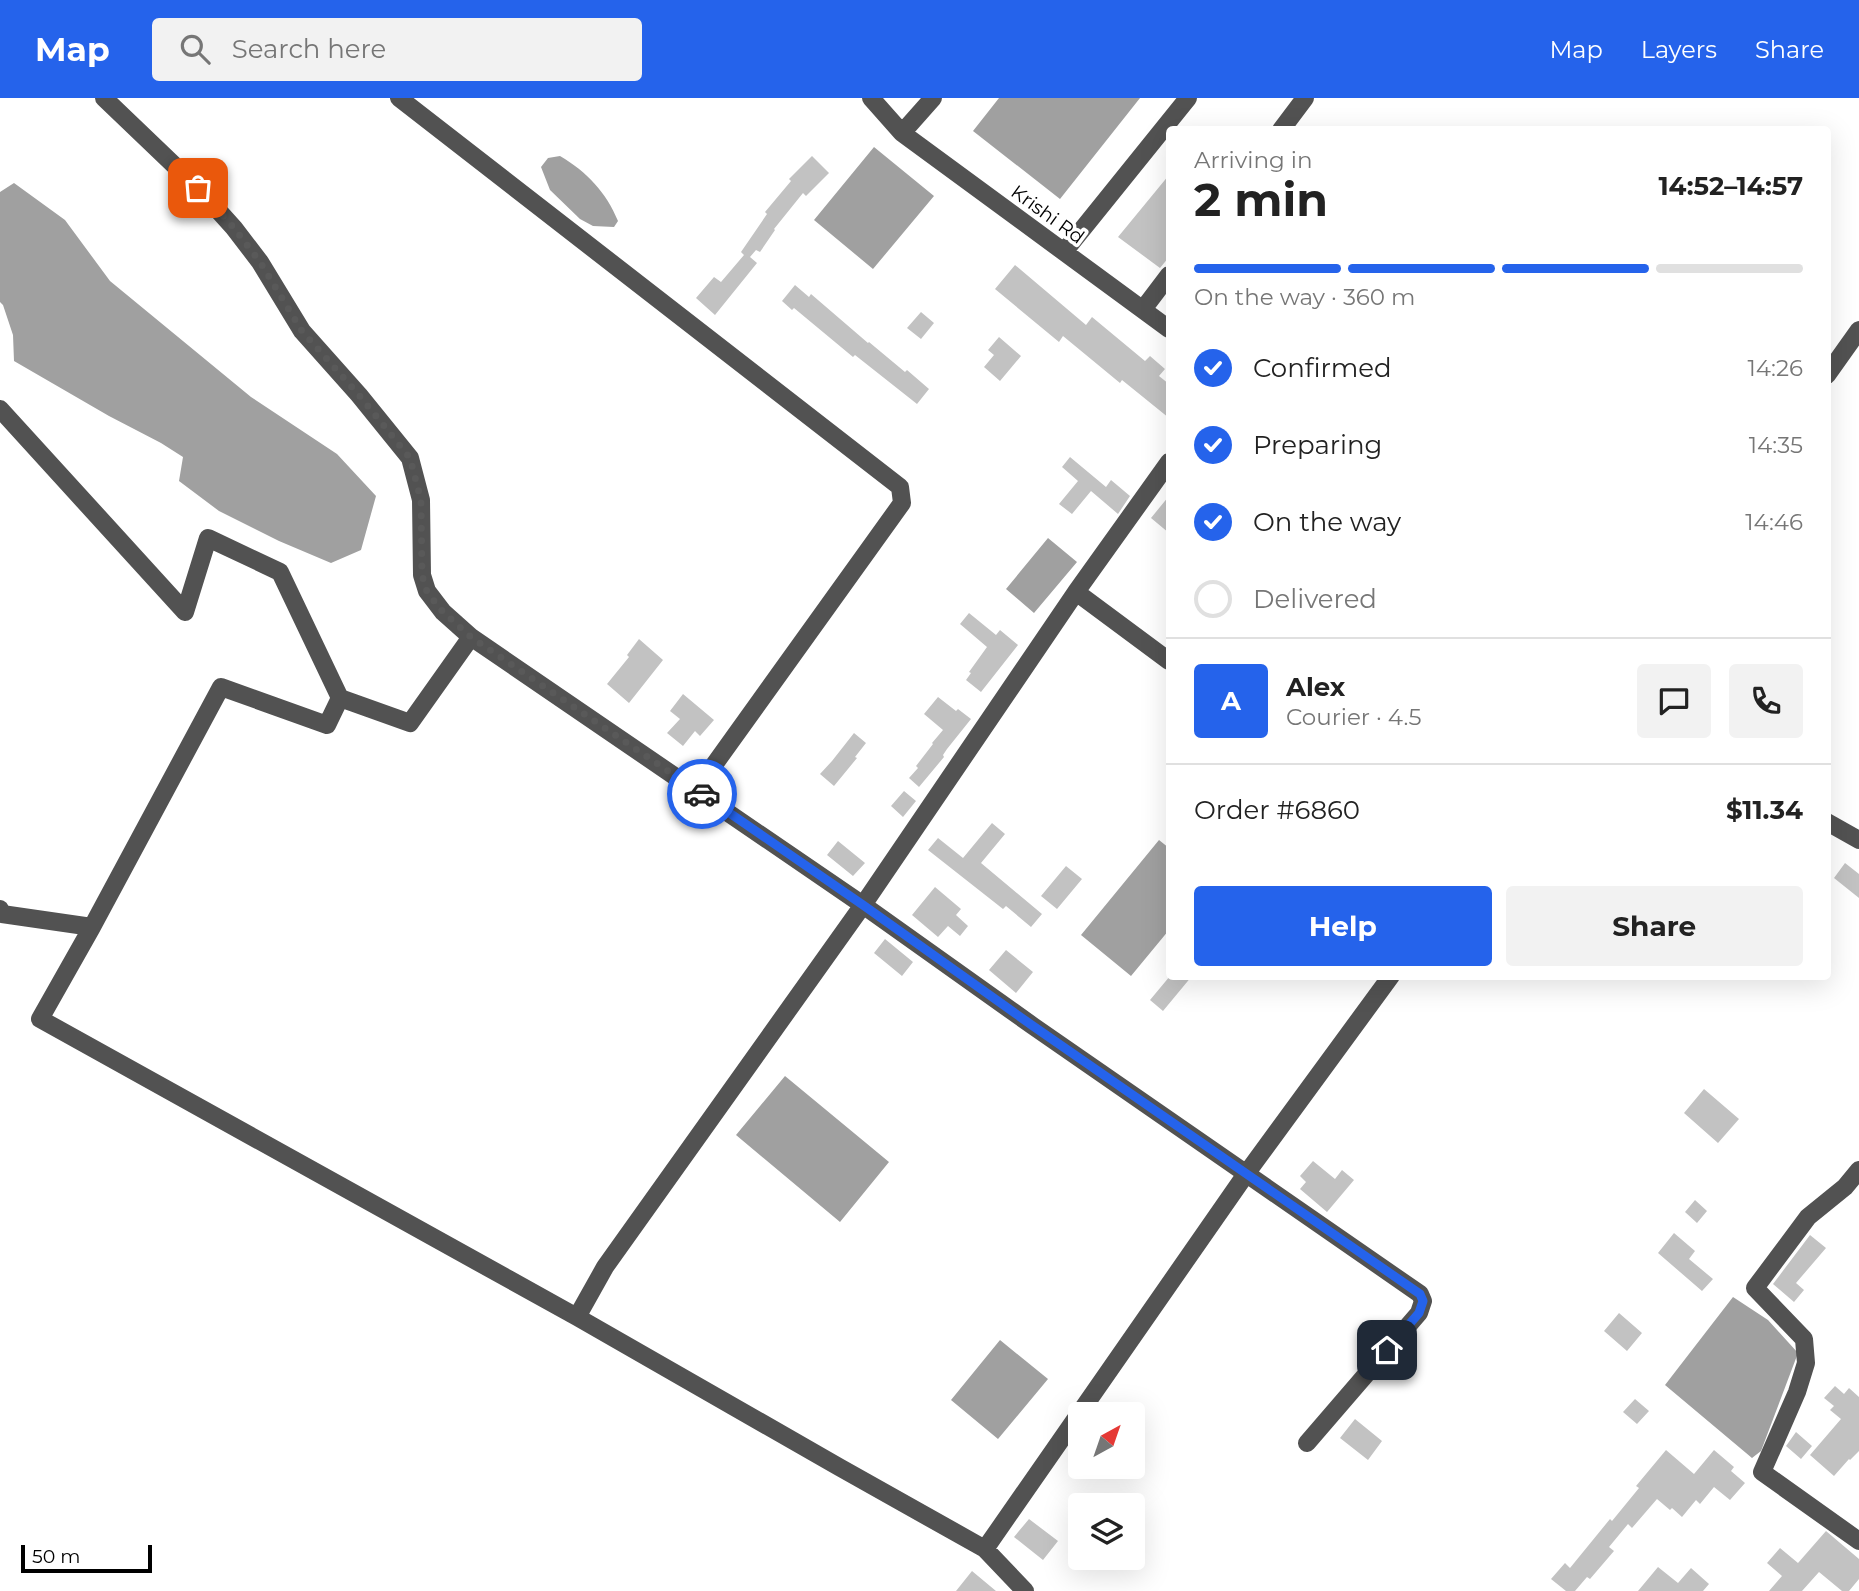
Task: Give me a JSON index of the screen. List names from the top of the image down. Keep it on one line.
{"streets":{"street":["Krishi Rd"]},"scale_bar":"50 m","north":"top right","page":{"header":"Map","search":"Search here","nav":["Map","Layers","Share"],"heading":["2 min","Arriving in","14:52–14:57"],"panel":["Alex","Courier · 4.5","Order #6860","$11.34"],"bar":"On the way · 360 m","list":[["Confirmed","14:26"],["Preparing","14:35"],["On the way","14:46"],"Delivered"],"round":"A","buttons":["Help","Share"],"scale":"50 m"}}
